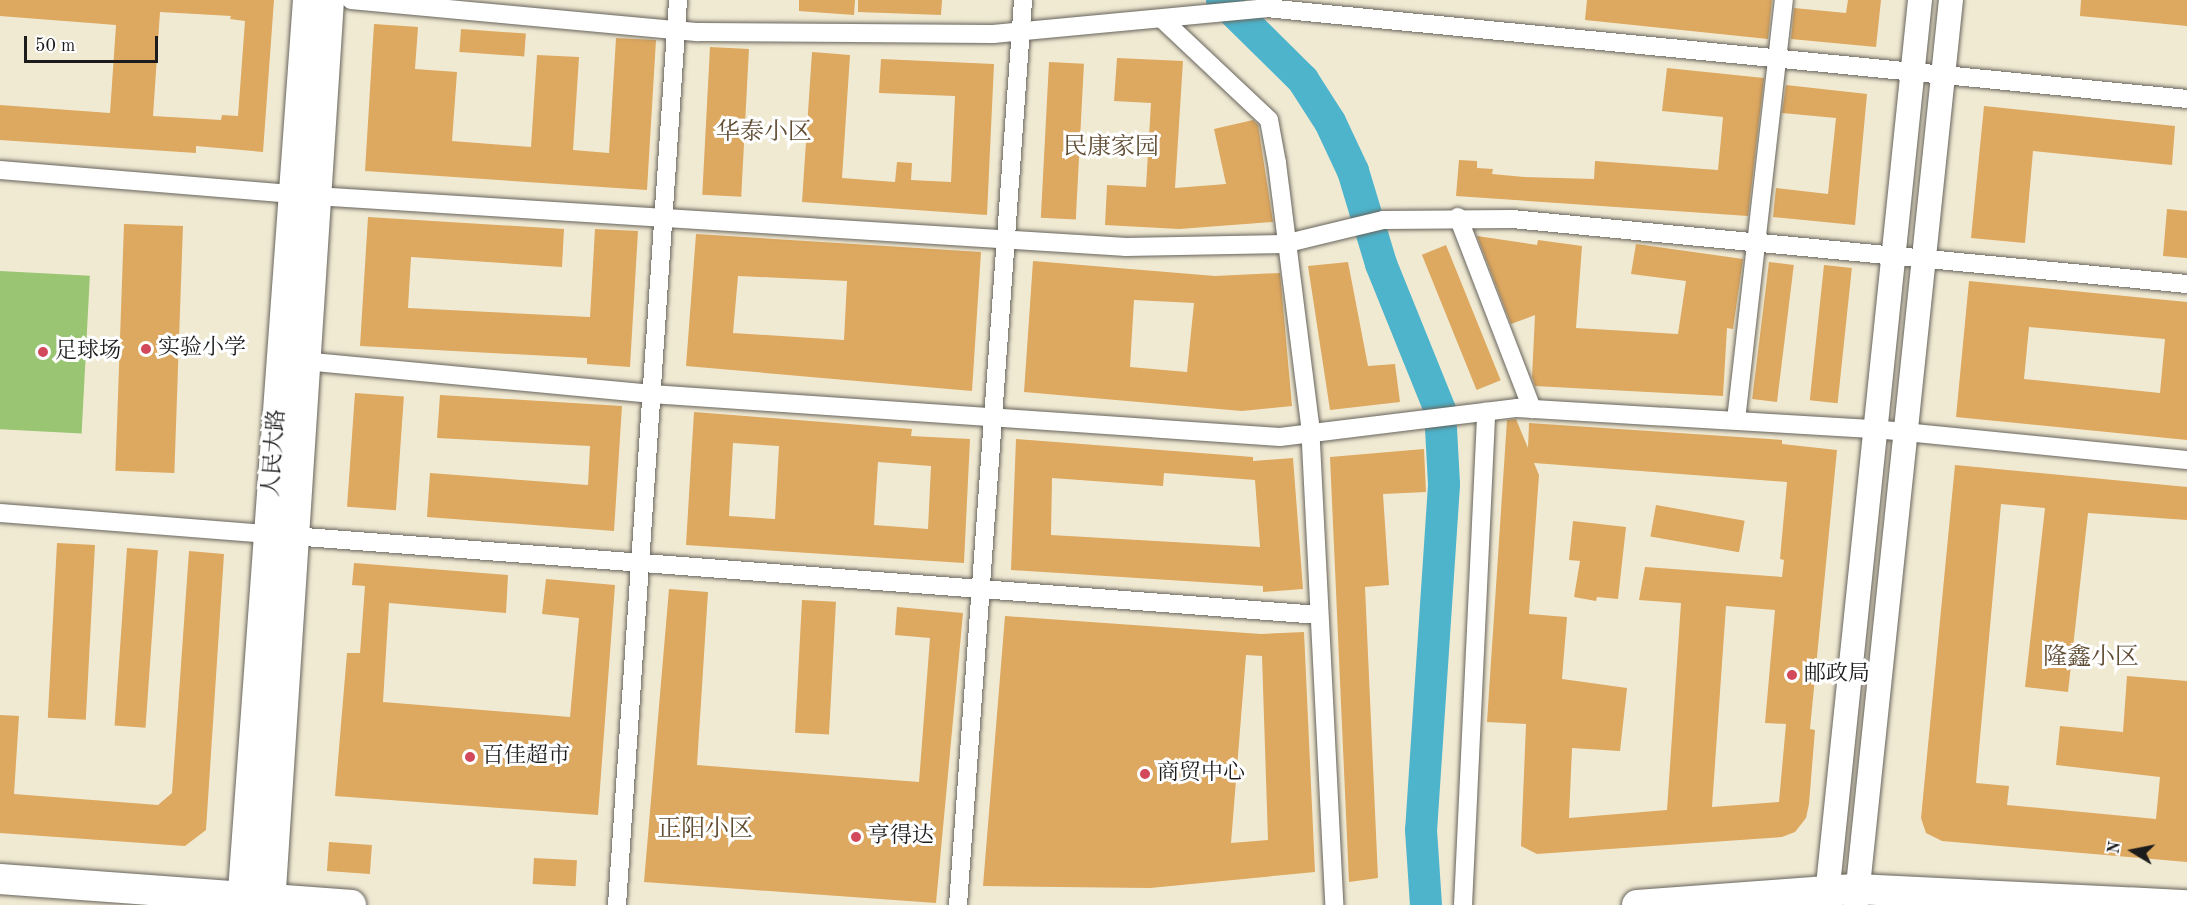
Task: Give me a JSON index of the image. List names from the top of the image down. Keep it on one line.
{"streets":{"main road":["人民大路"]},"districts":["华泰小区","民康家园","隆鑫小区","正阳小区"],"places":["实验小学","足球场","邮政局","百佳超市","商贸中心","亨得达"],"scale_bar":"50 m","north":"left"}
